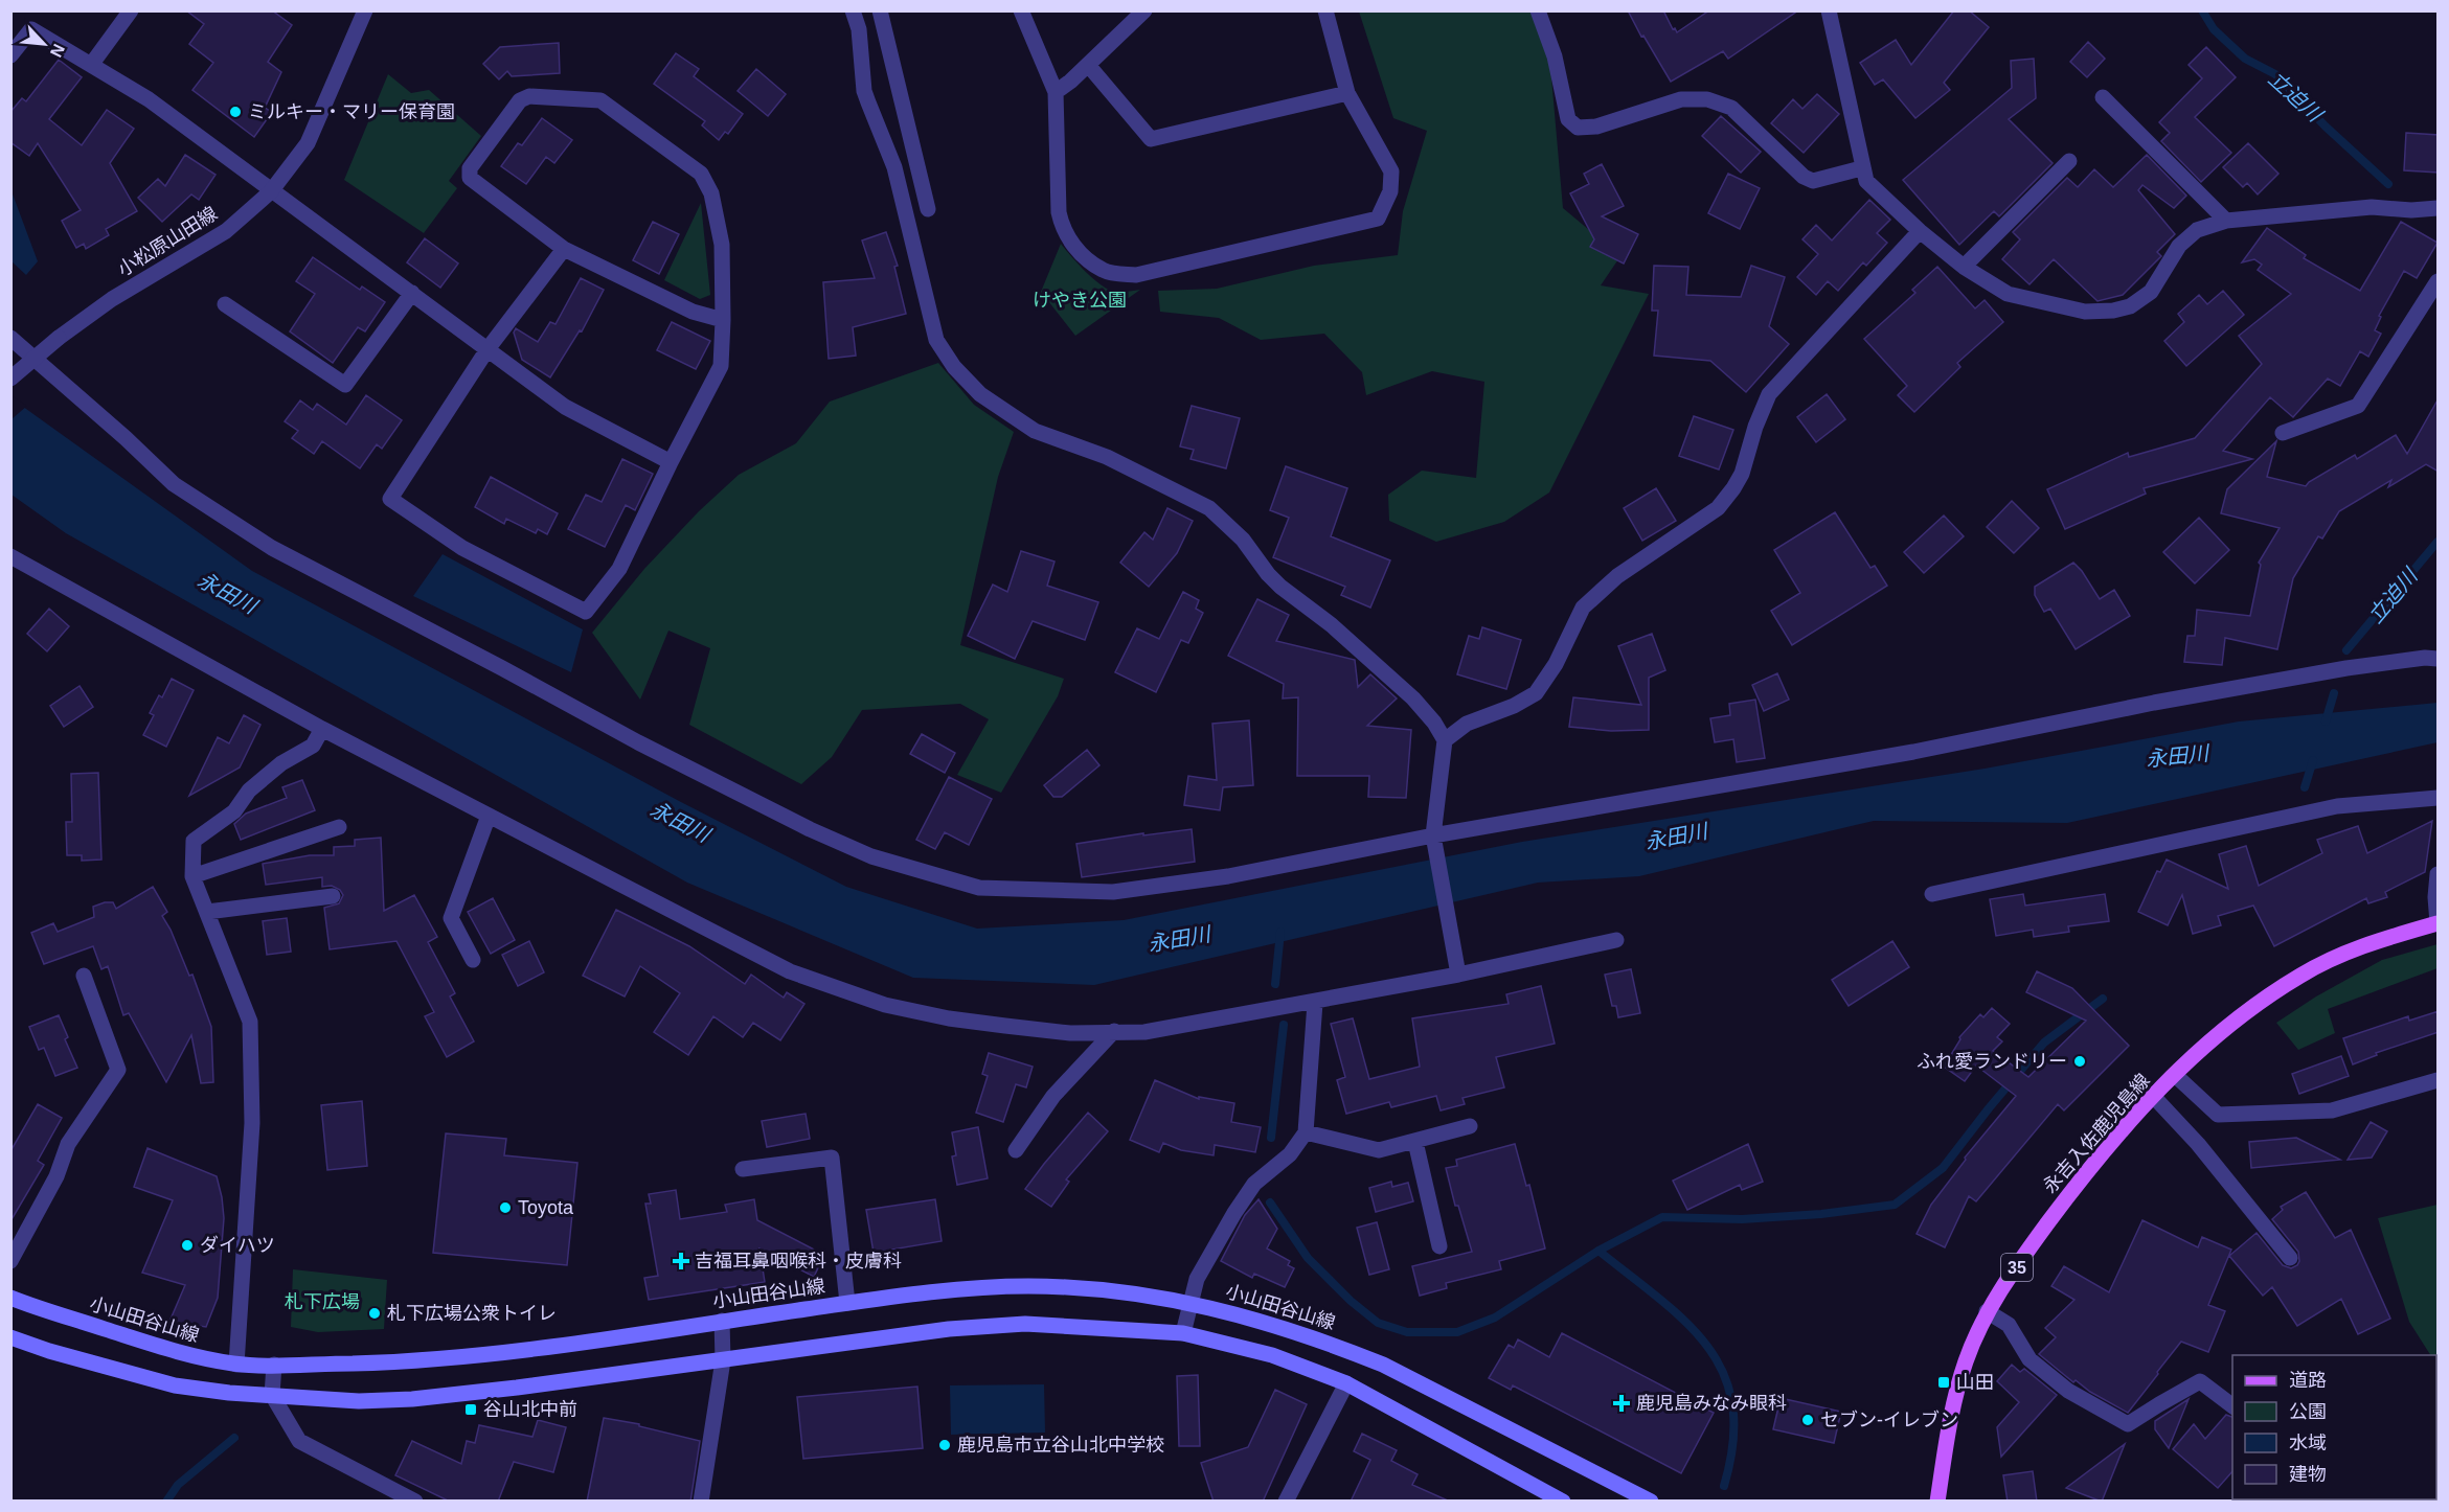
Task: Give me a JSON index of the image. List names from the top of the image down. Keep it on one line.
{"streets":{"main road":["永吉入佐鹿児島線","35","小山田谷山線"],"street":["小松原山田線"]},"water":["立迫川","永田川"],"parks":["けやき公園","札下広場"],"places":{"other":["ミルキー・マリー保育園","ふれ愛ランドリー","Toyota","ダイハツ","札下広場公衆トイレ","セブン-イレブン","鹿児島市立谷山北中学校"],"health":["吉福耳鼻咽喉科・皮膚科","鹿児島みなみ眼科"],"transit":["山田","谷山北中前"]},"legend":["道路","公園","水域","建物"],"north":"bottom right"}
